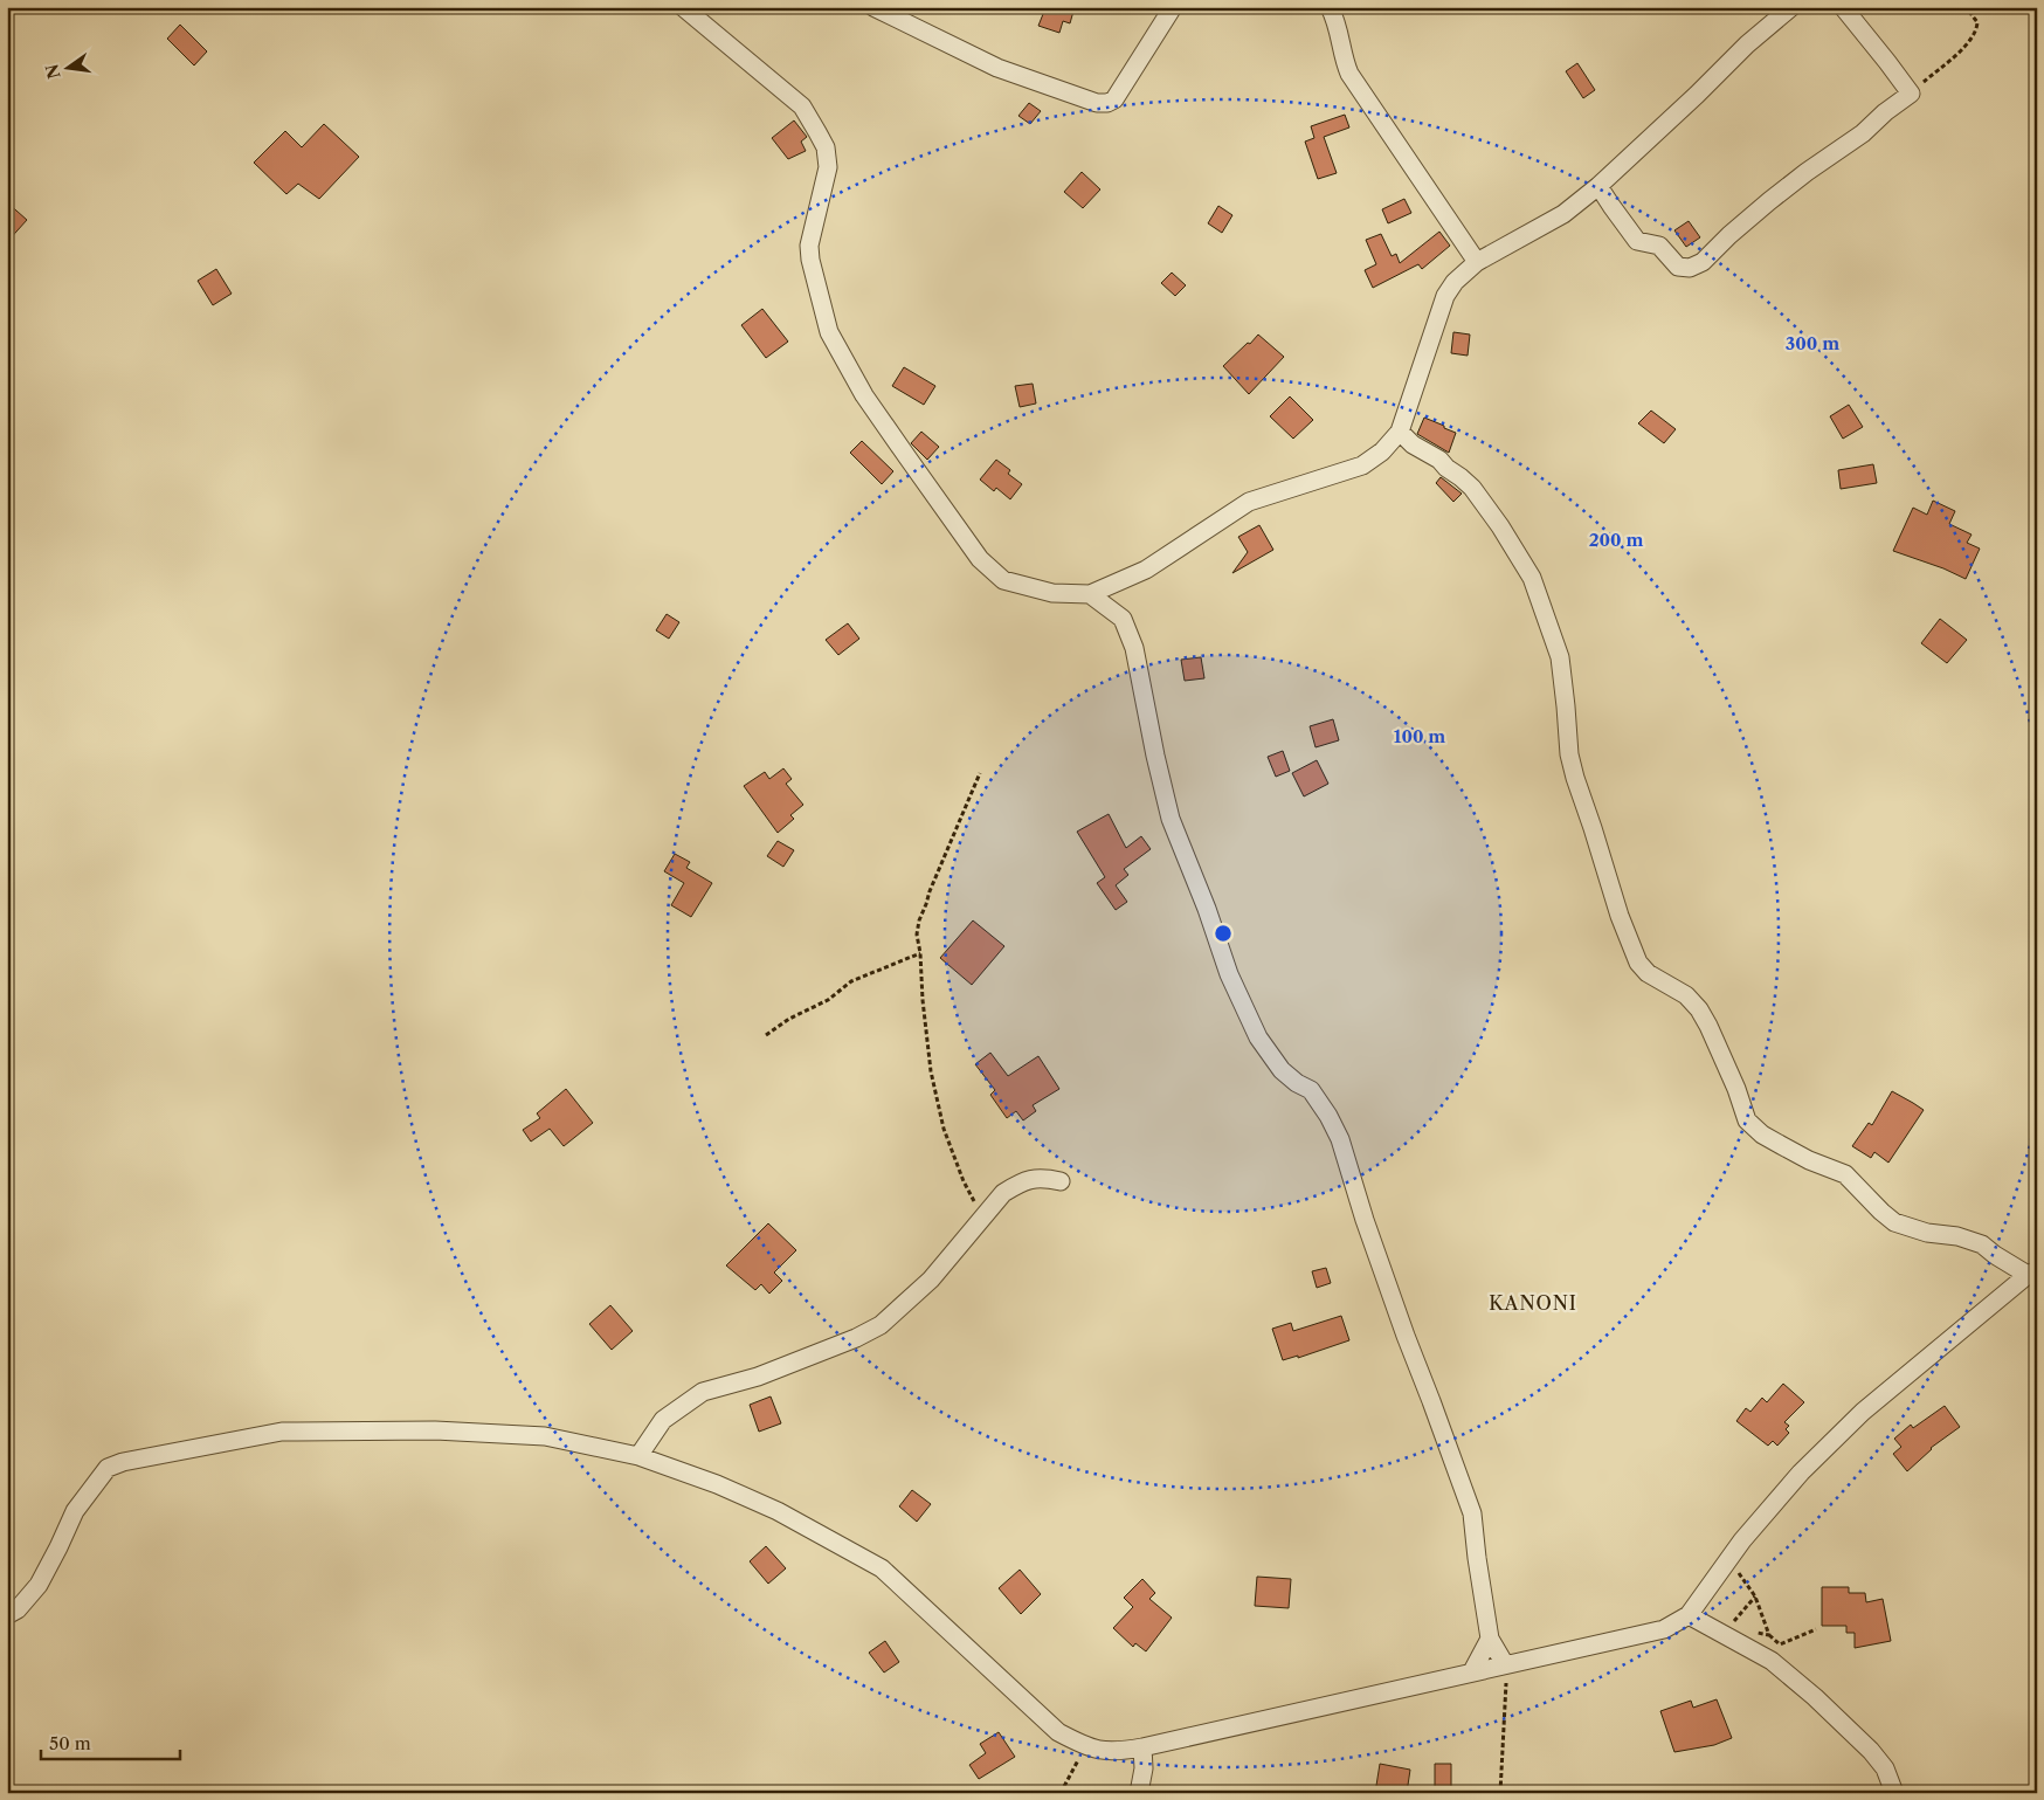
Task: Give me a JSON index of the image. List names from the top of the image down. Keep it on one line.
{"districts":["KANONI"],"scale_bar":"50 m","north":"left","rings":["300 m","200 m","100 m"]}
